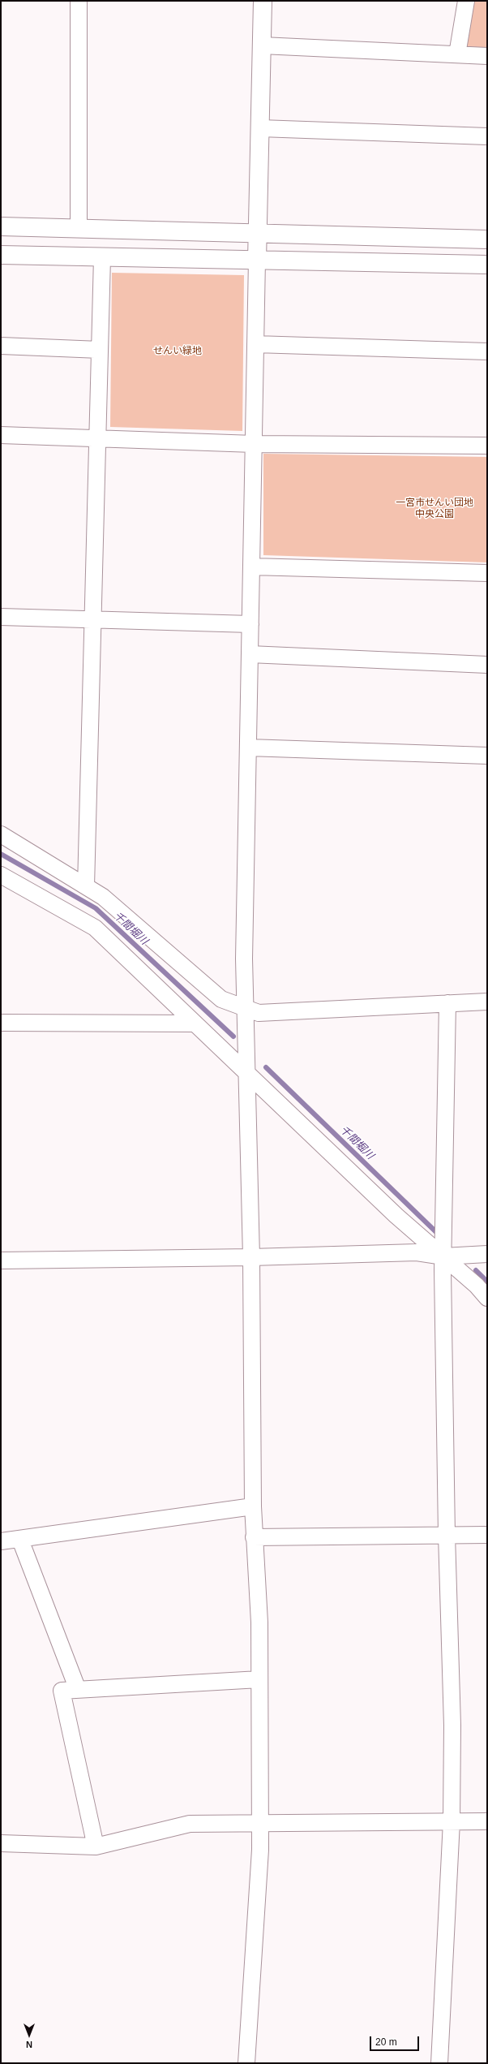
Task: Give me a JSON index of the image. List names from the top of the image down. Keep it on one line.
{"water":["千間堀川"],"parks":["せんい緑地","一宮市せんい団地 中央公園"],"scale_bar":"20 m","north":"bottom"}
